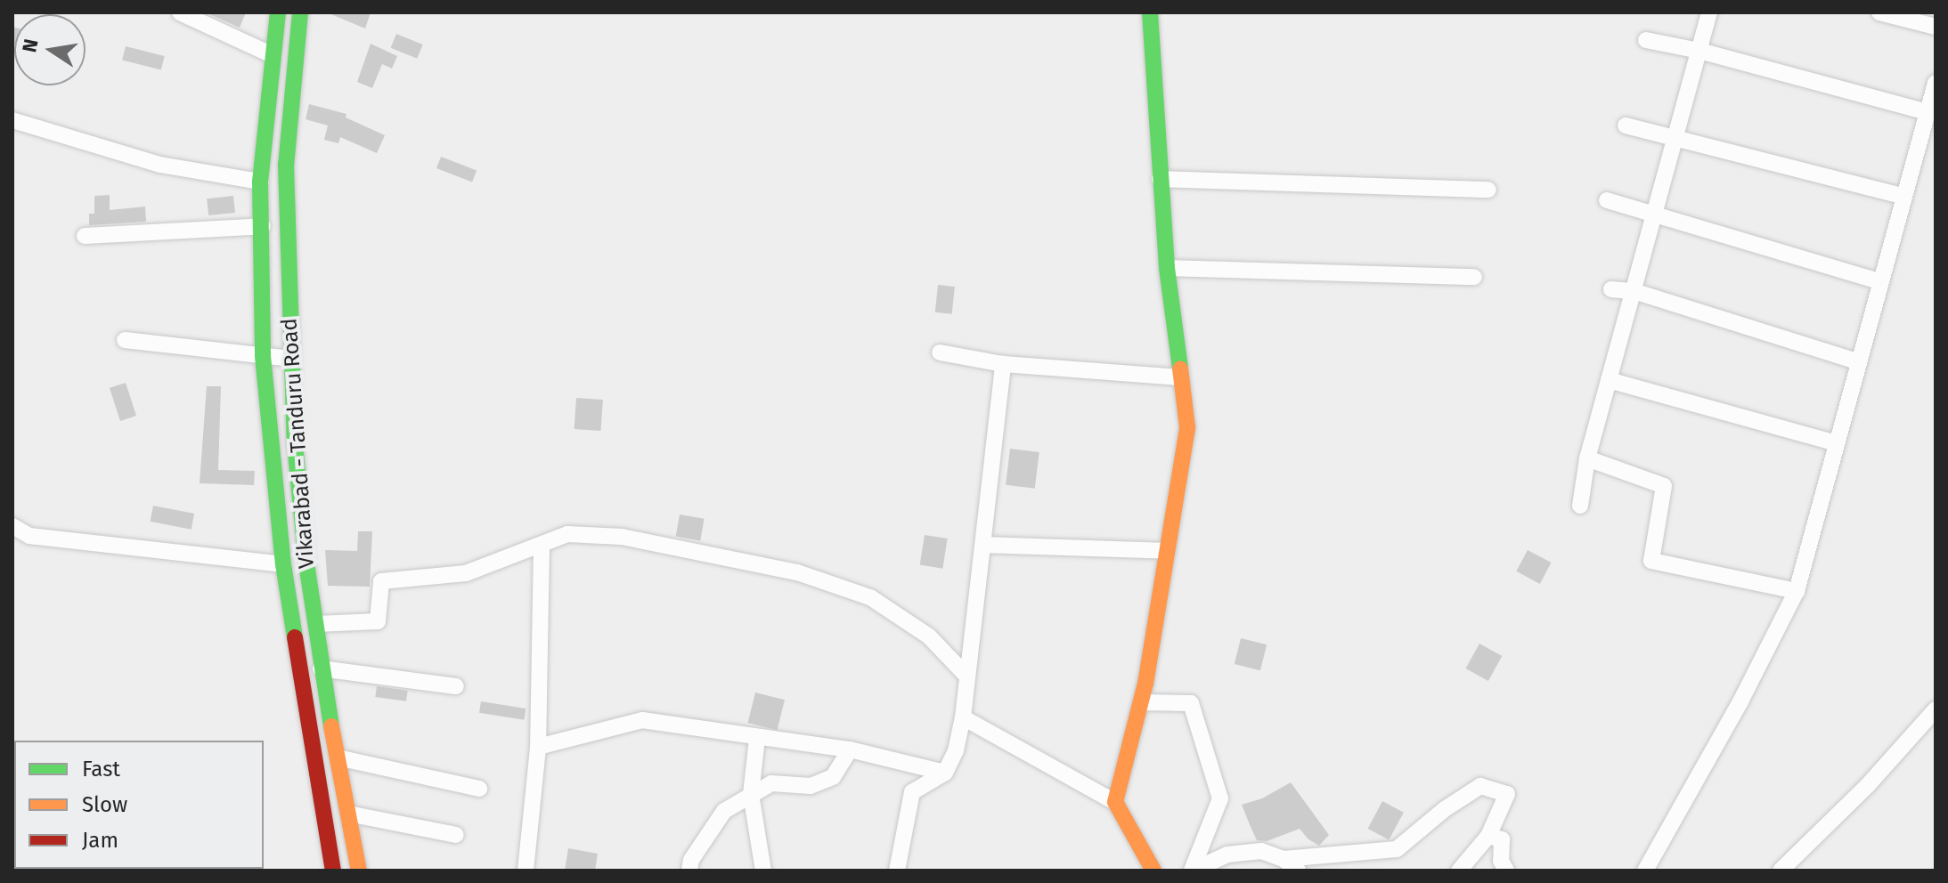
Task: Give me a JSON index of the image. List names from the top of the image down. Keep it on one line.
{"streets":{"main road":["Vikarabad - Tanduru Road"]},"legend":["Fast","Slow","Jam"],"north":"left"}
